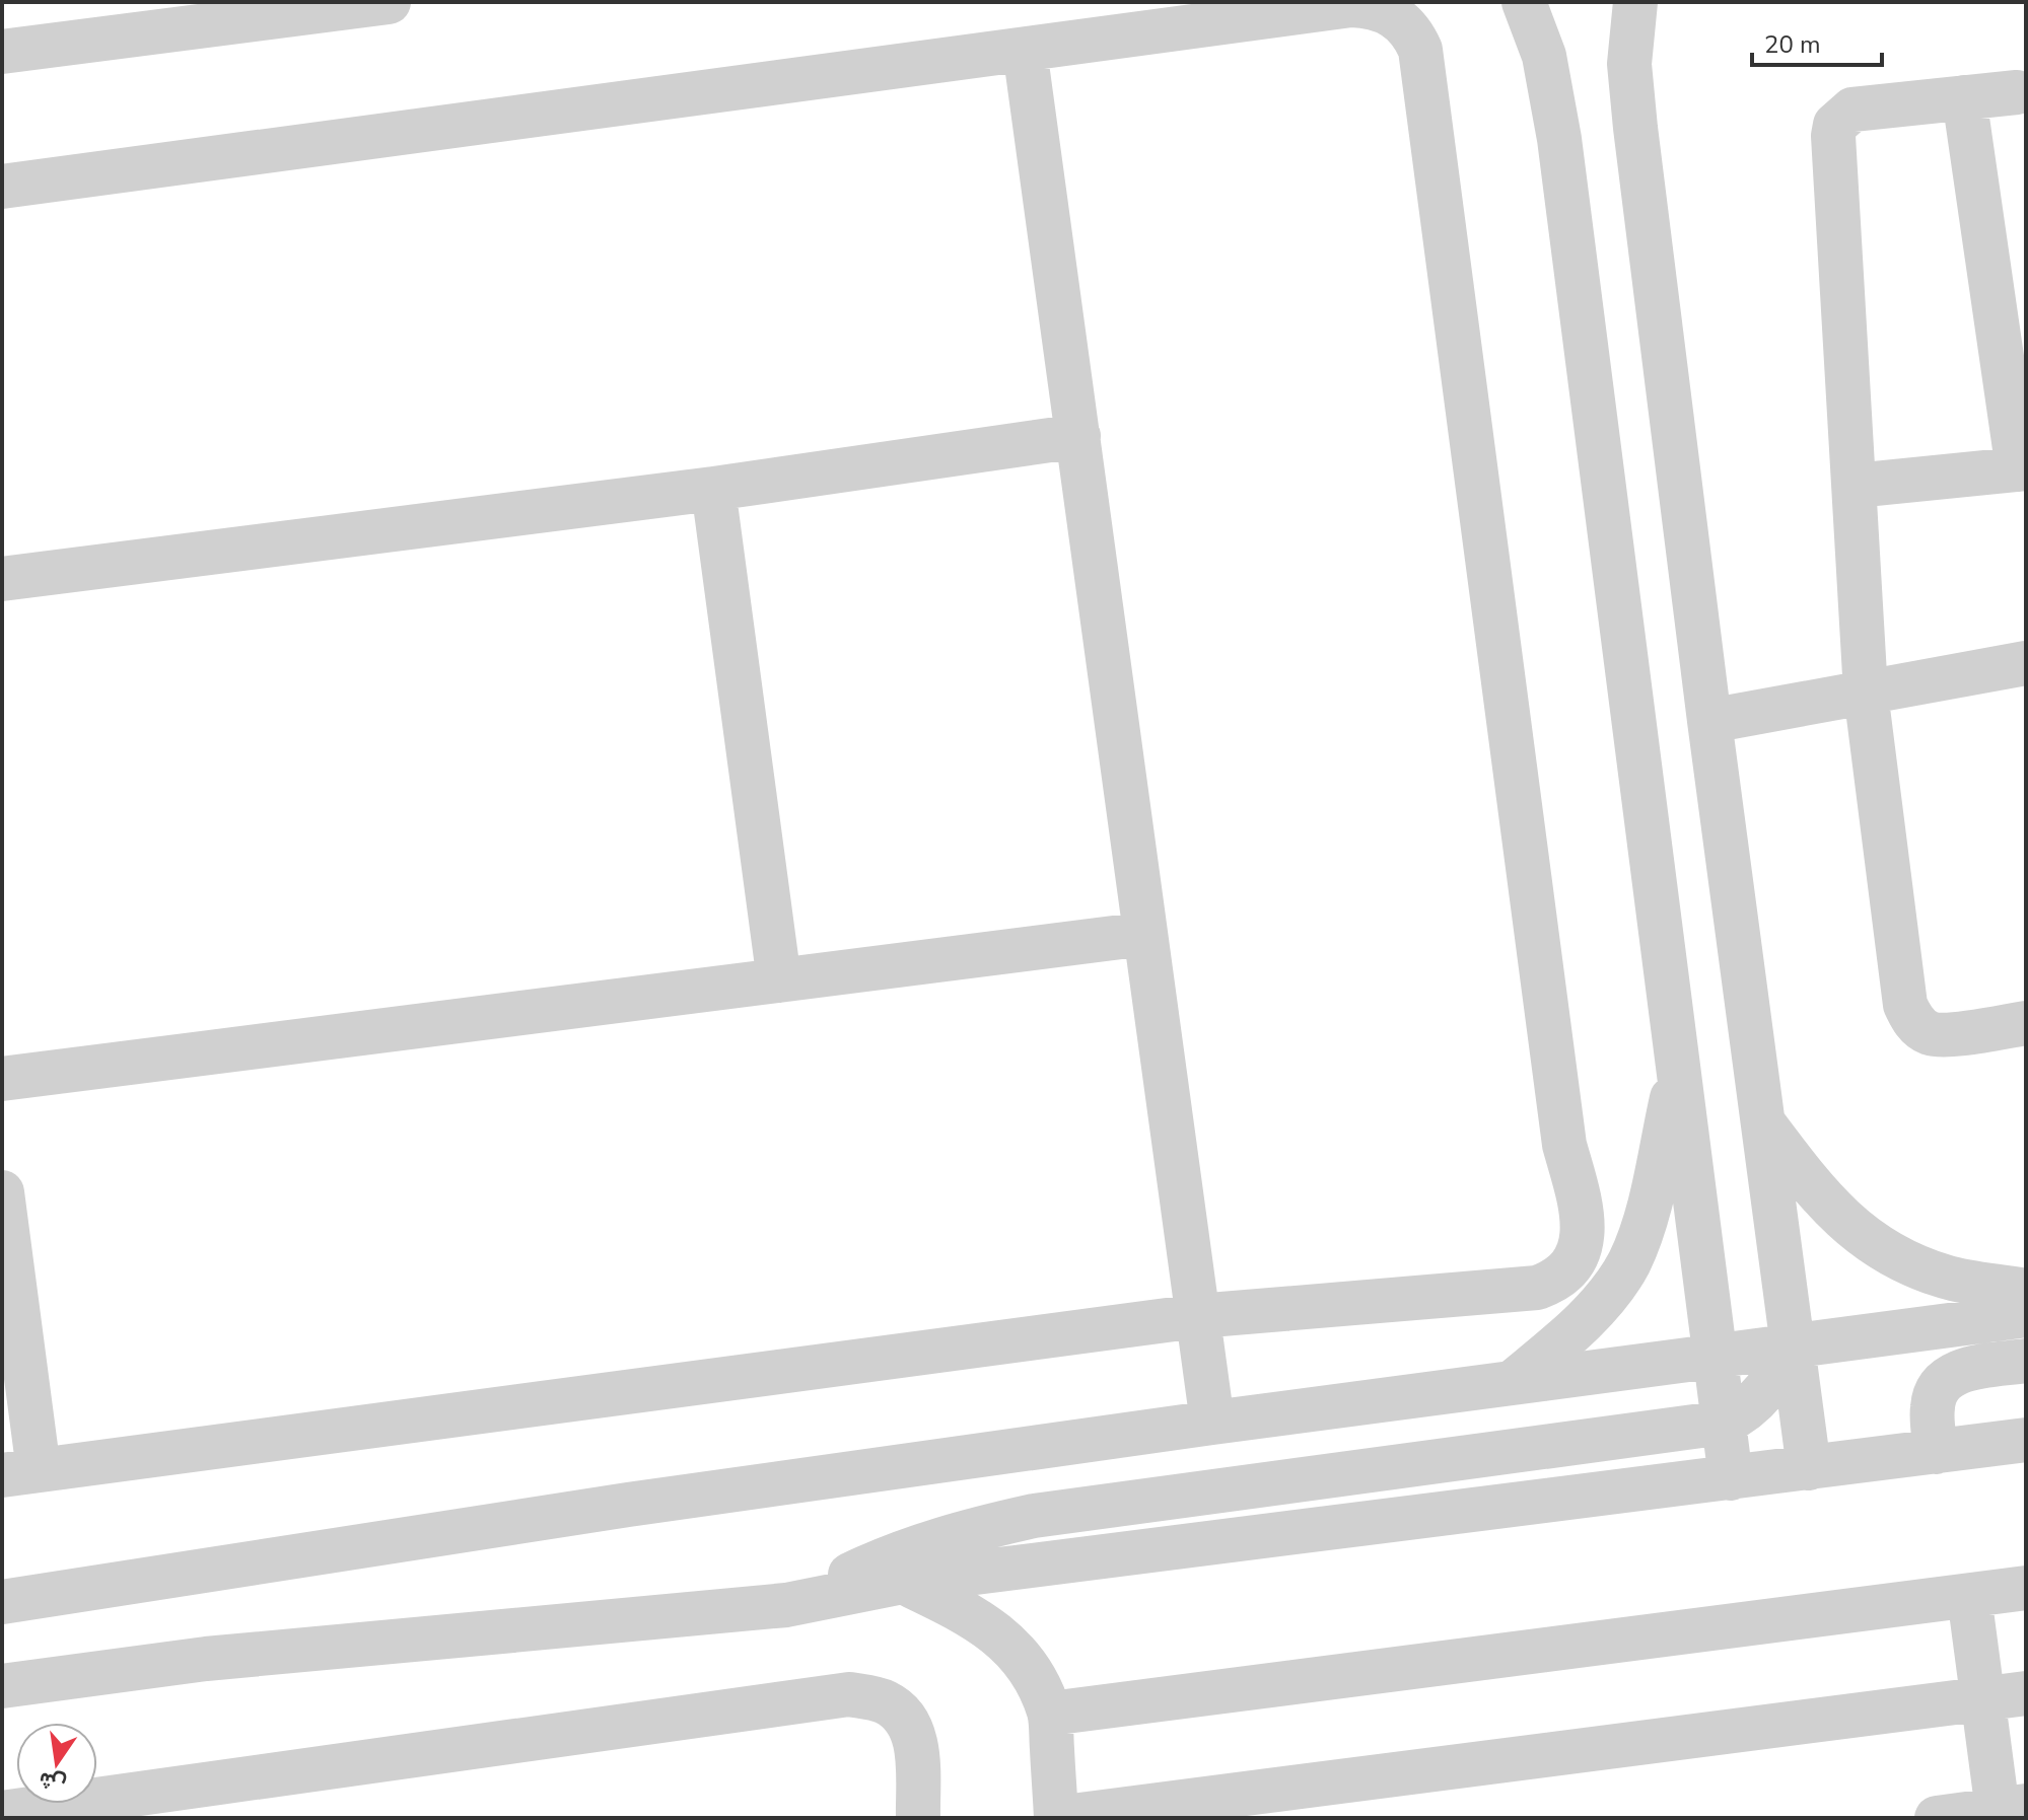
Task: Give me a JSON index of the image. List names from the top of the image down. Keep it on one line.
{"scale_bar":"20 m","north":"bottom"}
